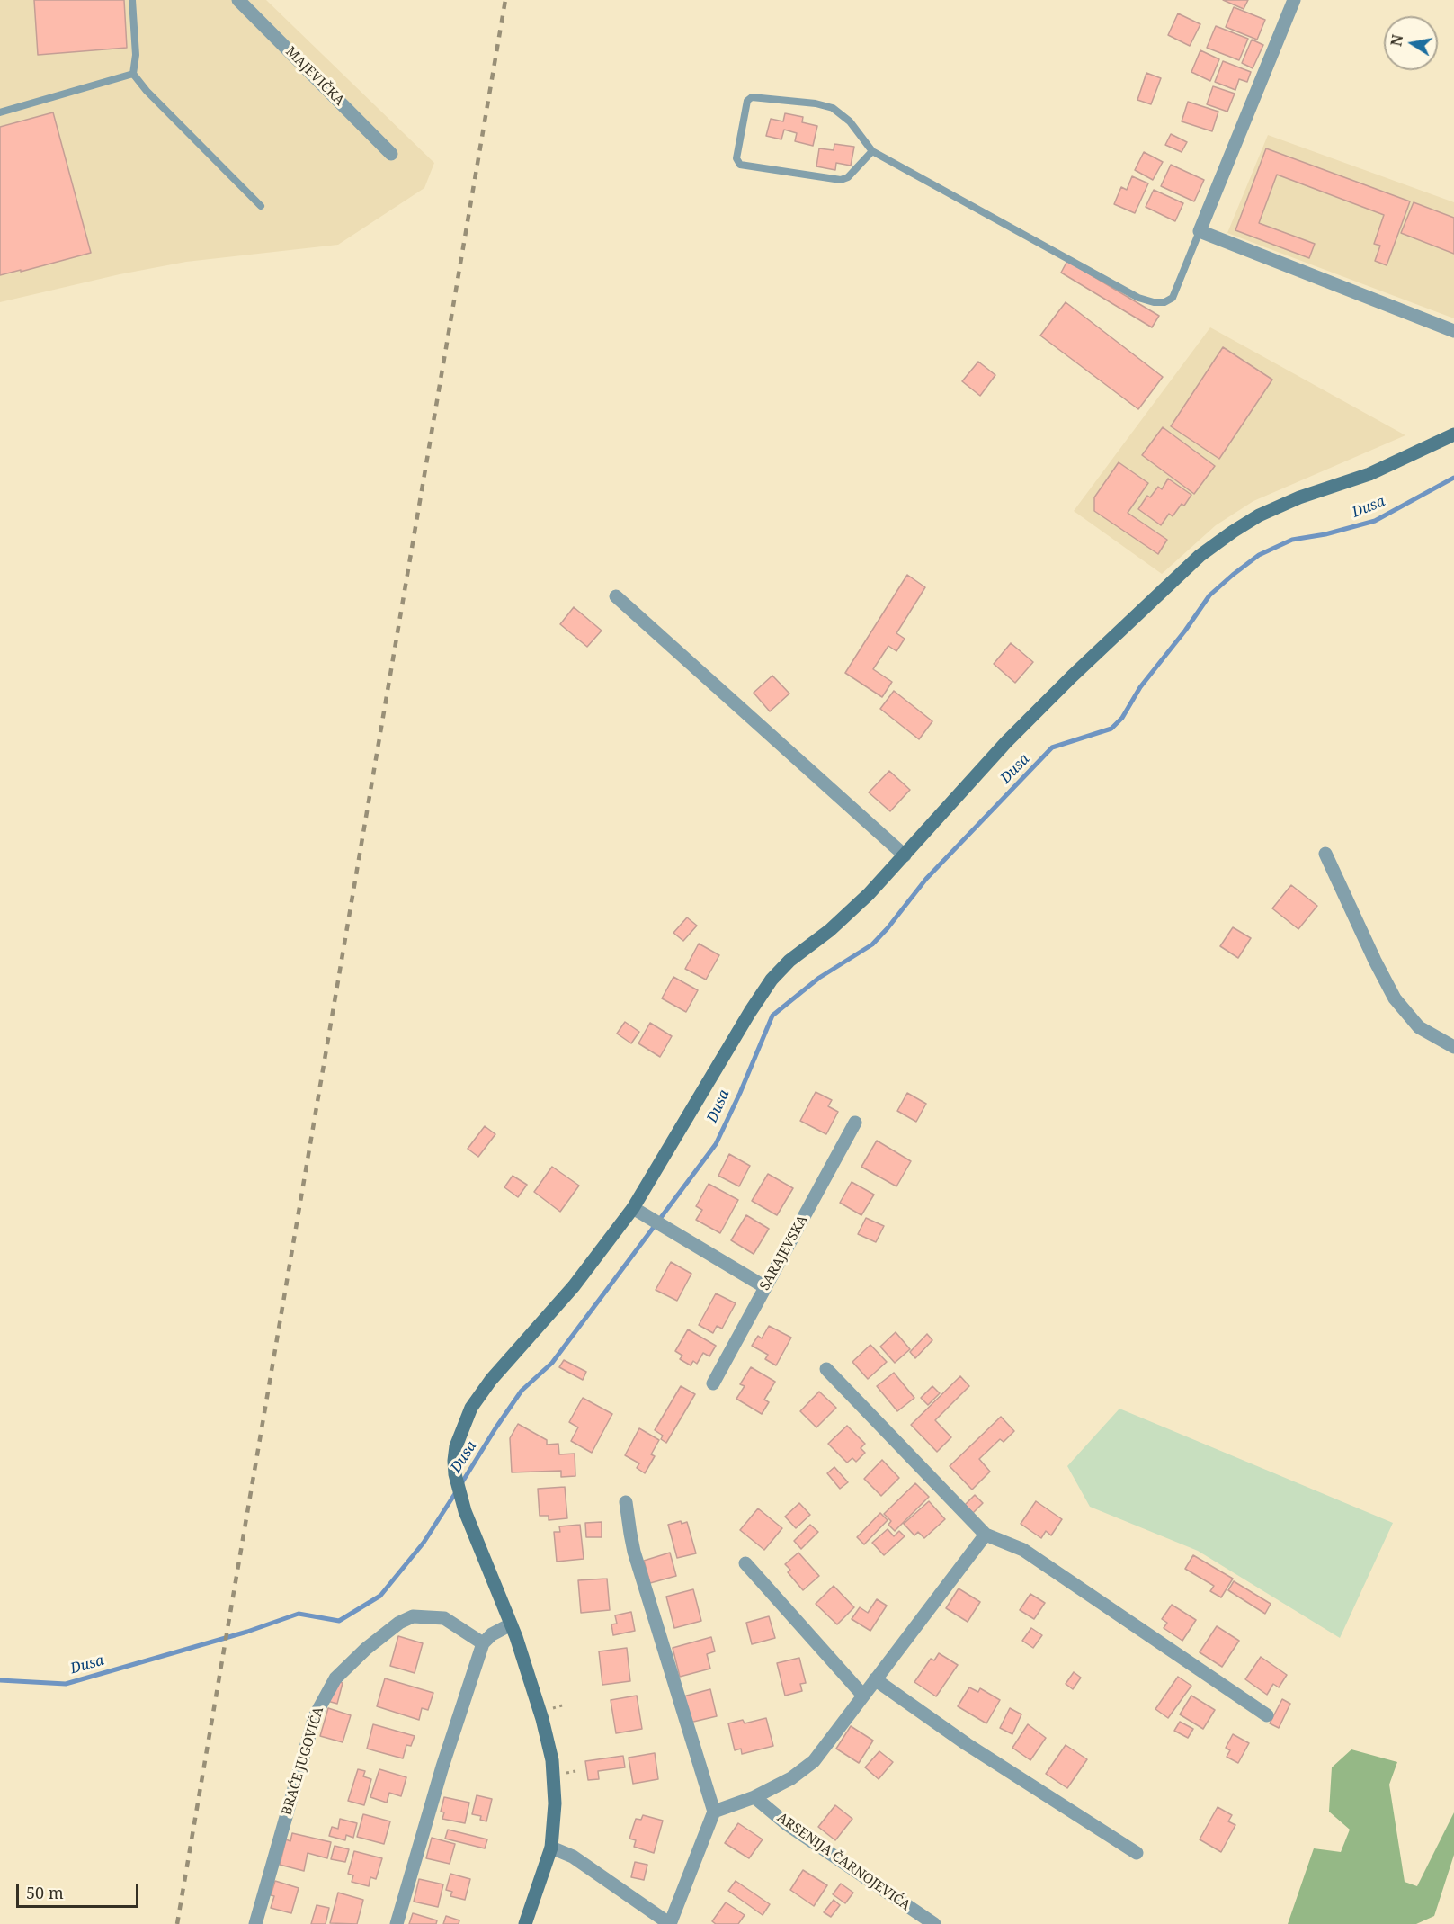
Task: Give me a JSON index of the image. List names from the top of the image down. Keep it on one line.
{"streets":{"street":["MAJEVIČKA","SARAJEVSKA","BRAĆE JUGOVIĆA","ARSENIJA ČARNOJEVIĆA"]},"water":["Dusa"],"scale_bar":"50 m","north":"left"}
